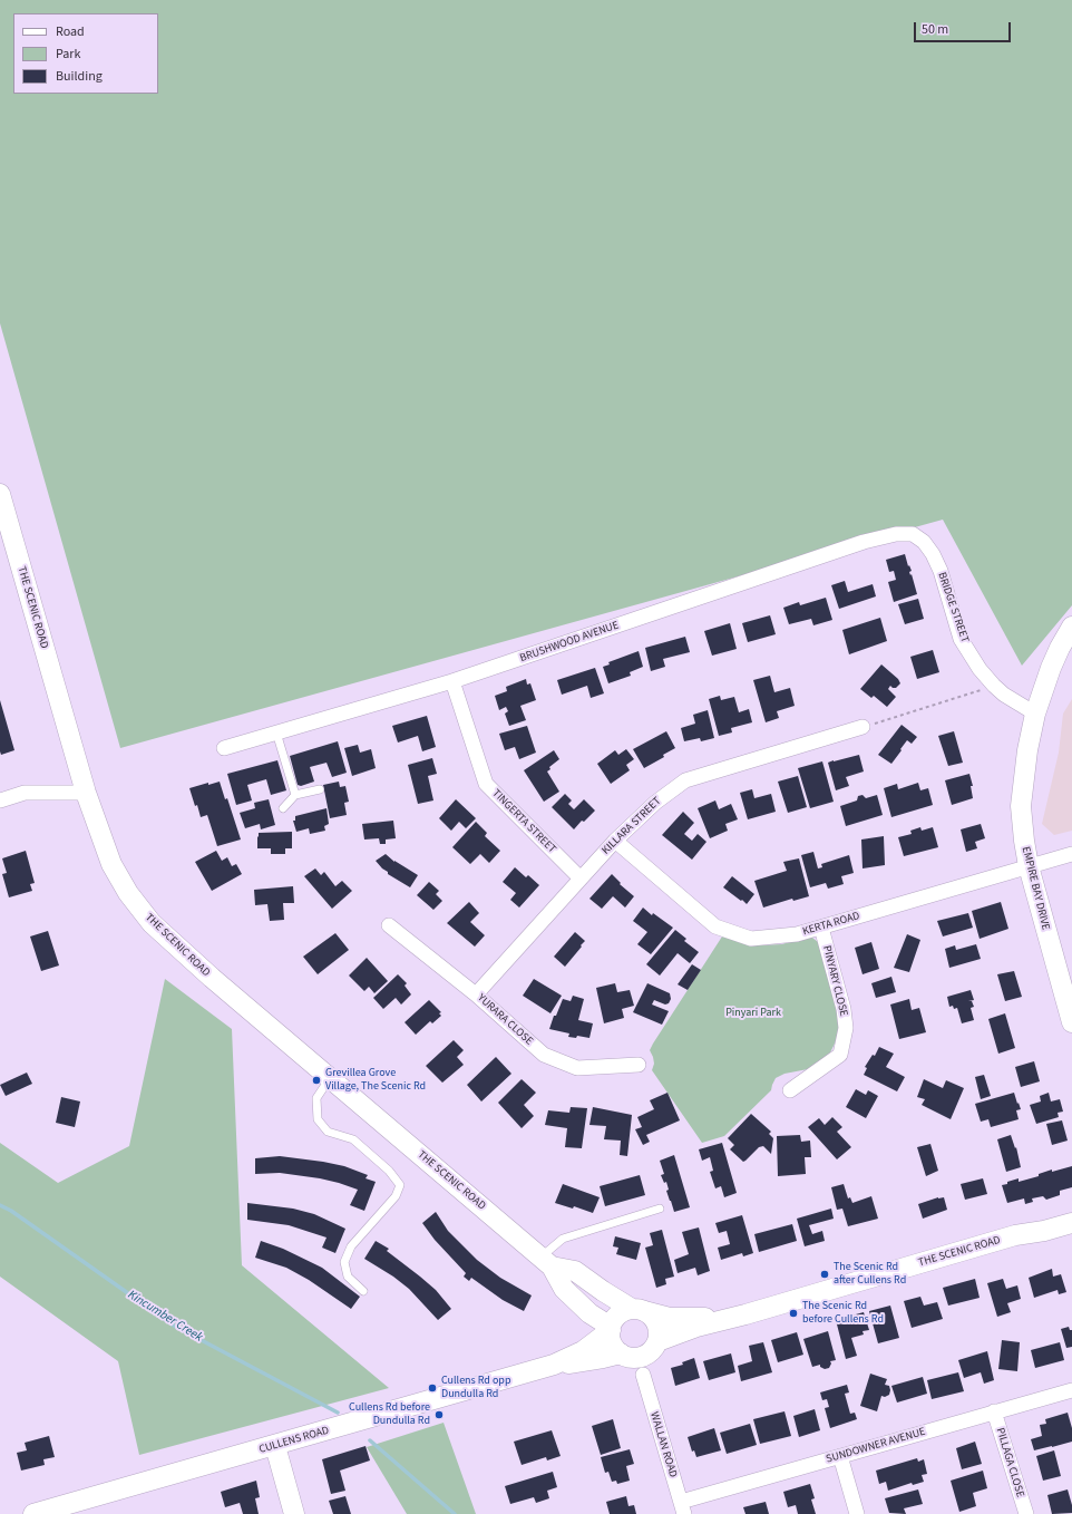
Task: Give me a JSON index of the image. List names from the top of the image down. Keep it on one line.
{"streets":{"main road":["THE SCENIC ROAD","EMPIRE BAY DRIVE","CULLENS ROAD"],"street":["BRIDGE STREET","BRUSHWOOD AVENUE","TINGERTA STREET","KILLARA STREET","KERTA ROAD","PINYARY CLOSE","YURARA CLOSE","WALLAN ROAD","SUNDOWNER AVENUE","PILLAGA CLOSE"]},"crossings":[["THE SCENIC ROAD","CULLENS ROAD"],["BRIDGE STREET","BRUSHWOOD AVENUE"],["BRIDGE STREET","EMPIRE BAY DRIVE"],["BRUSHWOOD AVENUE","TINGERTA STREET"],["TINGERTA STREET","KILLARA STREET"],["KILLARA STREET","KERTA ROAD"],["KILLARA STREET","YURARA CLOSE"],["EMPIRE BAY DRIVE","KERTA ROAD"],["KERTA ROAD","PINYARY CLOSE"],["WALLAN ROAD","SUNDOWNER AVENUE"],["SUNDOWNER AVENUE","PILLAGA CLOSE"]],"water":["Kincumber Creek"],"parks":["Pinyari Park"],"places":["Grevillea Grove Village, The Scenic Rd","The Scenic Rd after Cullens Rd","The Scenic Rd before Cullens Rd","Cullens Rd opp Dundulla Rd","Cullens Rd before Dundulla Rd"],"legend":["Road","Park","Building"],"scale_bar":"50 m"}
